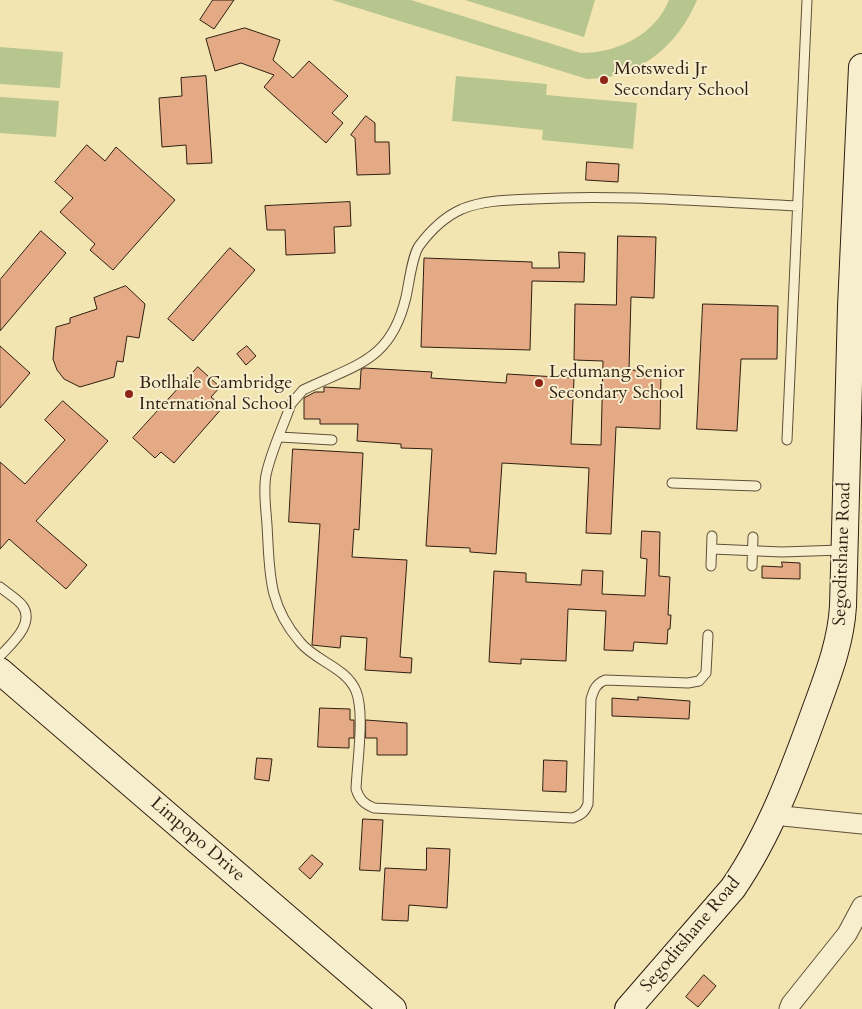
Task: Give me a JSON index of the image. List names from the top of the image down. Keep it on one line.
{"streets":{"street":["Segoditshane Road","Limpopo Drive"]},"places":["Motswedi Jr Secondary School","Ledumang Senior Secondary School","Botlhale Cambridge International School"]}
